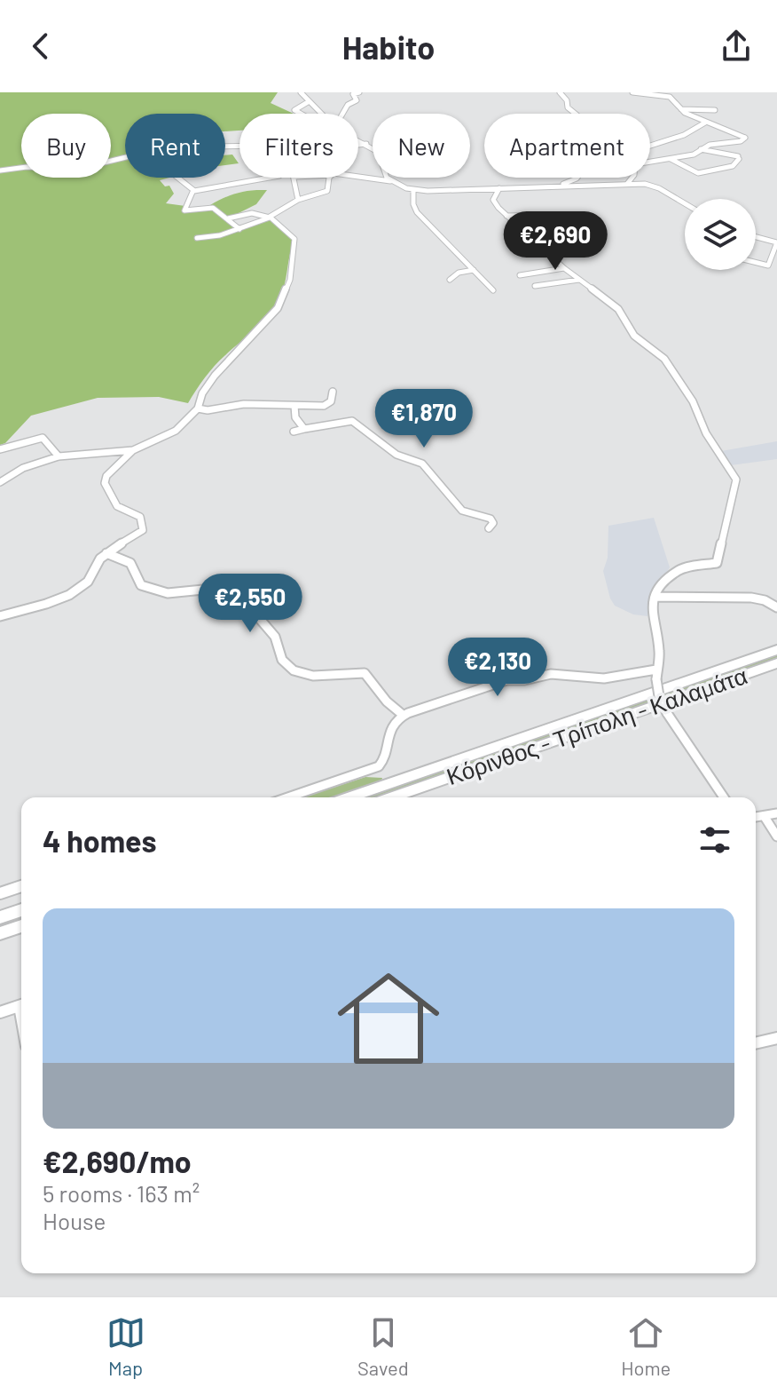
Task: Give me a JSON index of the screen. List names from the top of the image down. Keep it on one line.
{"streets":{"highway":["Κόρινθος - Τρίπολη - Καλαμάτα"]},"page":{"header":"Habito","chip":["Buy","Rent","Filters","New","Apartment"],"price":["€2,690","€1,870","€2,550","€2,130"],"heading":"4 homes","list":[{"name":"€2,690/mo","note":"5 rooms · 163 m² · House"}],"tabs":["Map","Saved","Home"]}}
